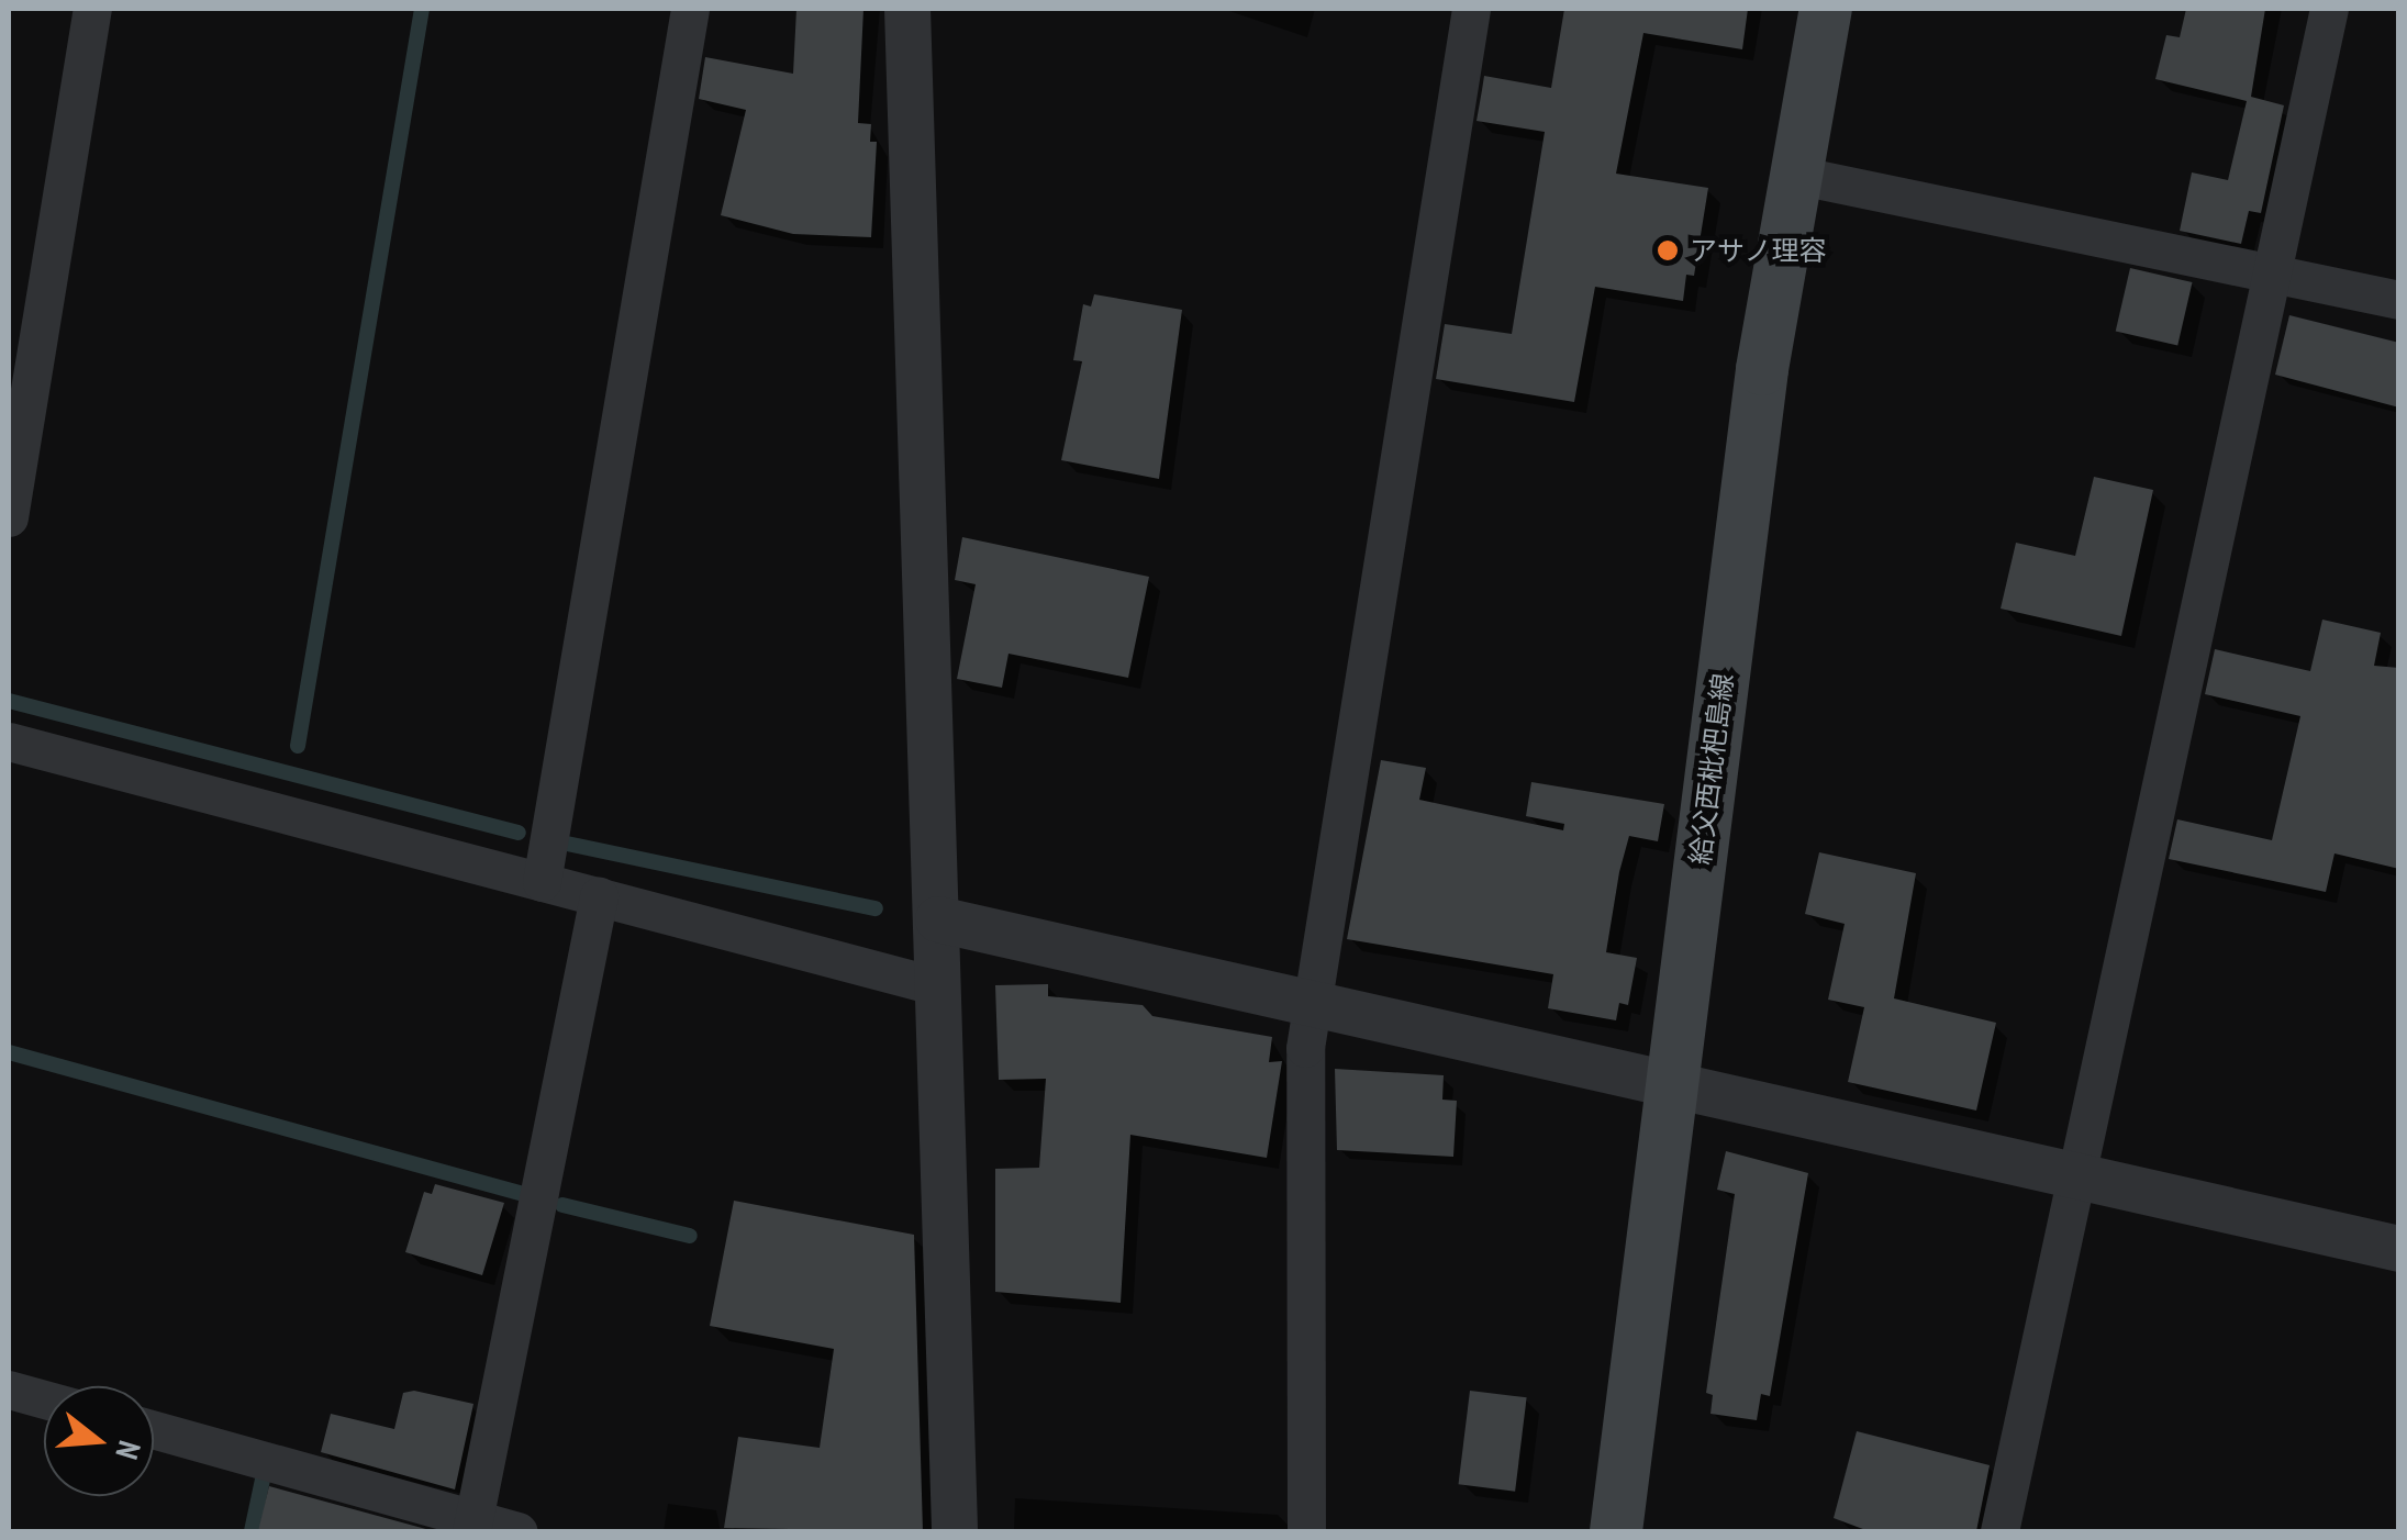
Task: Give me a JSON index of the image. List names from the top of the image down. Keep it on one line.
{"streets":{"main road":["給父西枇杷島線"]},"places":["アサノ理容"],"north":"right"}
